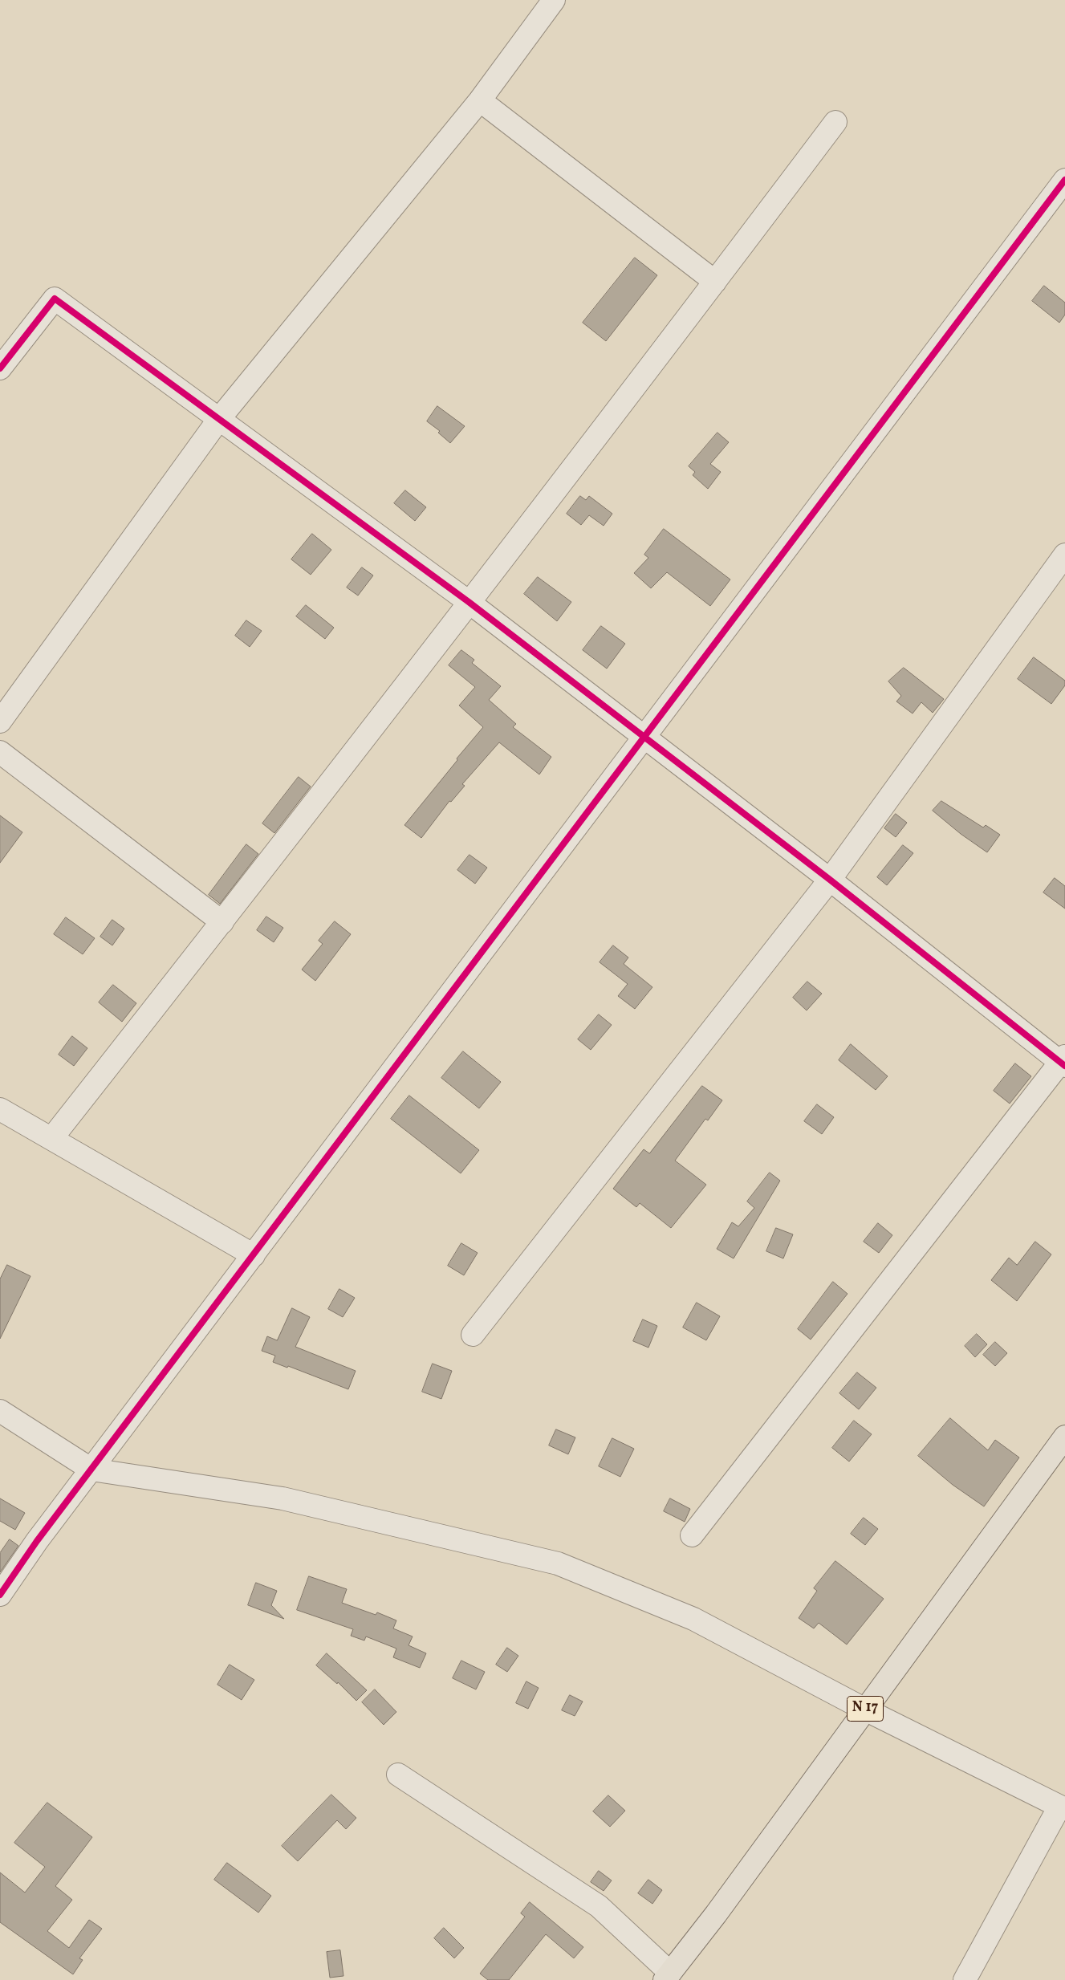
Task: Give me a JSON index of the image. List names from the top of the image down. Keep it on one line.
{"streets":{"main road":["N 17"]}}
